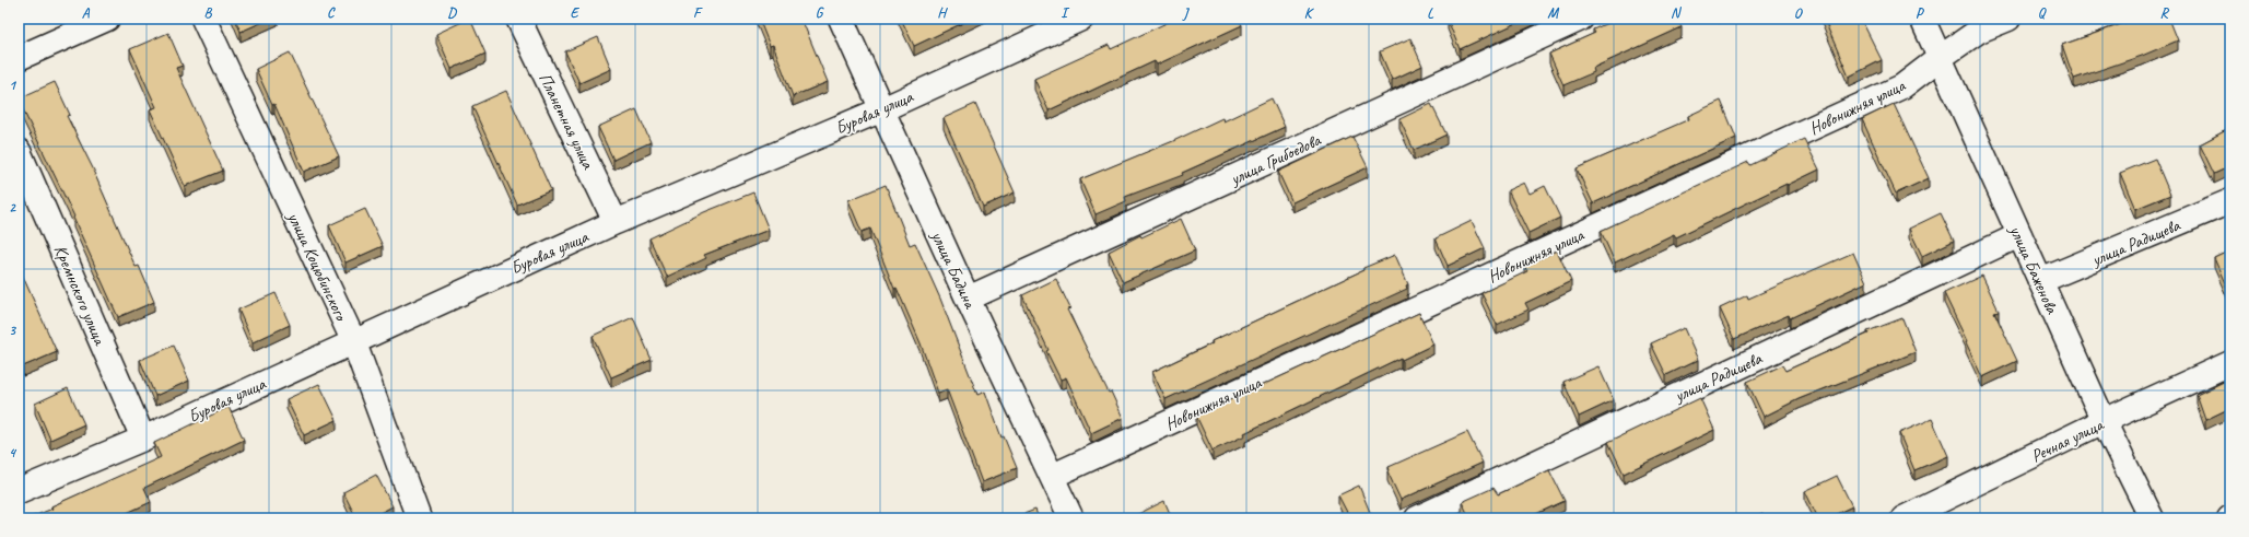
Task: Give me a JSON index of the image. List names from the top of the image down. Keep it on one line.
{"streets":{"street":["Новонижняя улица","Буровая улица","Планетная улица","улица Грибоедова","улица Радищева","улица Коцюбинского","улица Бадина","улица Баженова","Кремнского улица","Речная улица"]},"crossings":[["Новонижняя улица","улица Бадина"],["Новонижняя улица","улица Баженова"],["Буровая улица","Планетная улица"],["Буровая улица","улица Коцюбинского"],["Буровая улица","улица Бадина"],["Буровая улица","Кремнского улица"],["улица Грибоедова","улица Бадина"],["улица Радищева","улица Баженова"],["улица Баженова","Речная улица"]],"grid":{"columns":["A","B","C","D","E","F","G","H","I","J","K","L","M","N","O","P","Q","R"],"rows":["1","2","3","4"]}}
